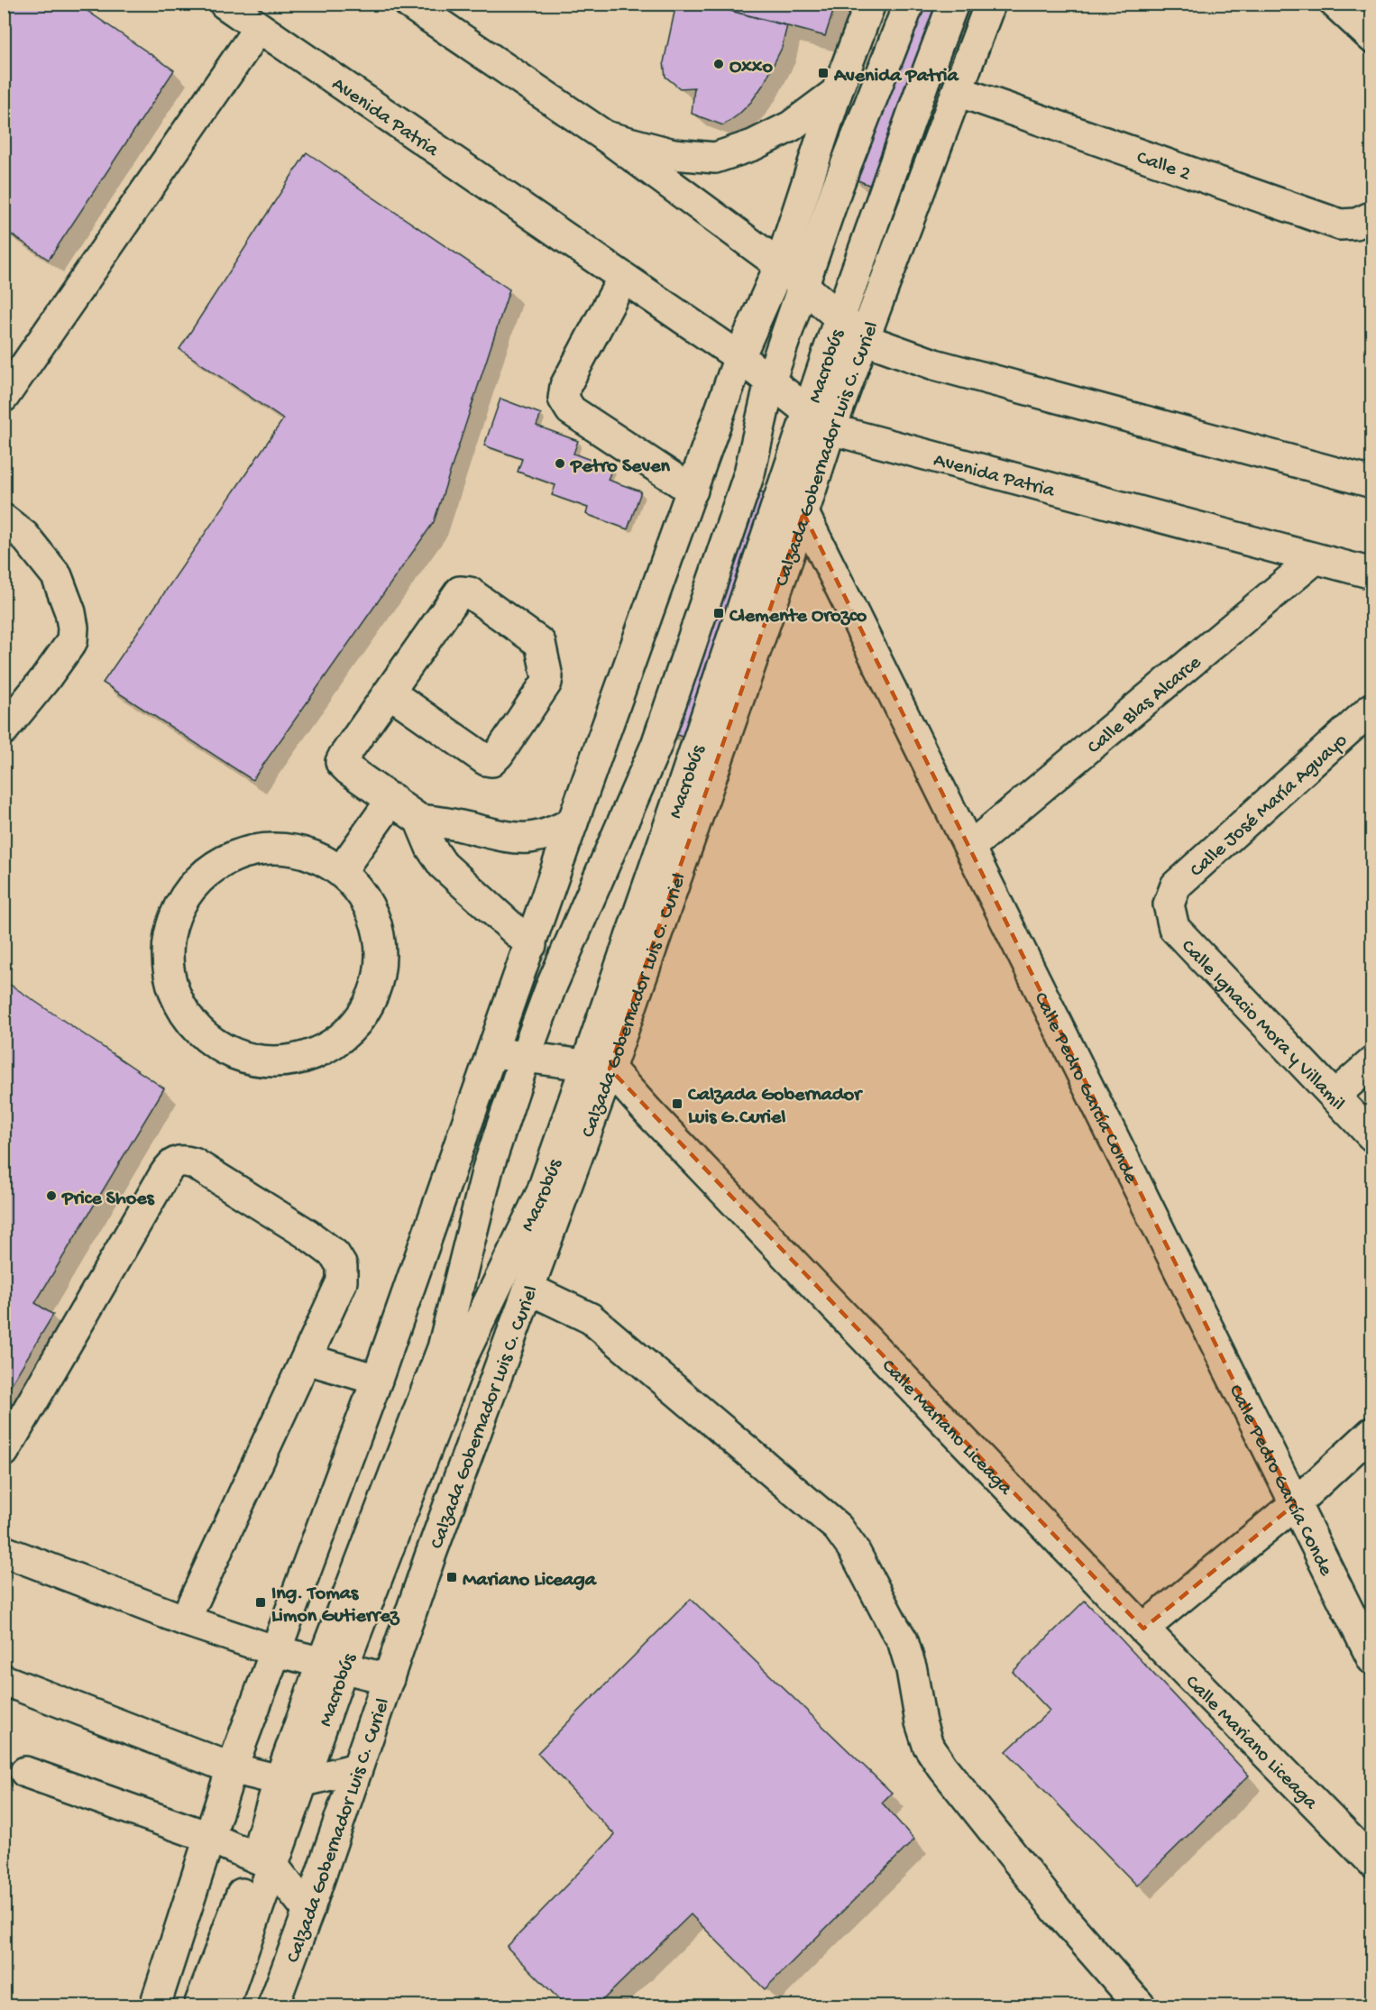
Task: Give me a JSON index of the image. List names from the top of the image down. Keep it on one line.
{"streets":{"street":["Avenida Patria","Calle 2","Macrobús","Calzada Gobernador Luis C. Curiel","Calle Blas Alcarce","Calle José María Aguayo","Calle Ignacio Mora y Villamil","Calle Pedro García Conde","Calle Mariano Liceaga"]},"crossings":[["Avenida Patria","Macrobús"],["Avenida Patria","Calzada Gobernador Luis C. Curiel"],["Avenida Patria","Calle Blas Alcarce"],["Calle 2","Calzada Gobernador Luis C. Curiel"],["Macrobús","Calzada Gobernador Luis C. Curiel"],["Macrobús","Calle Mariano Liceaga"],["Calzada Gobernador Luis C. Curiel","Calle Pedro García Conde"],["Calzada Gobernador Luis C. Curiel","Calle Mariano Liceaga"],["Calle Blas Alcarce","Calle Pedro García Conde"],["Calle José María Aguayo","Calle Ignacio Mora y Villamil"]],"places":{"other":["Oxxo","Petro Seven","Price Shoes"],"transit":["Avenida Patria","Clemente Orozco","Calzada Gobernador Luis G.Curiel","Mariano Liceaga","Ing. Tomas Limon Gutierrez"]}}
